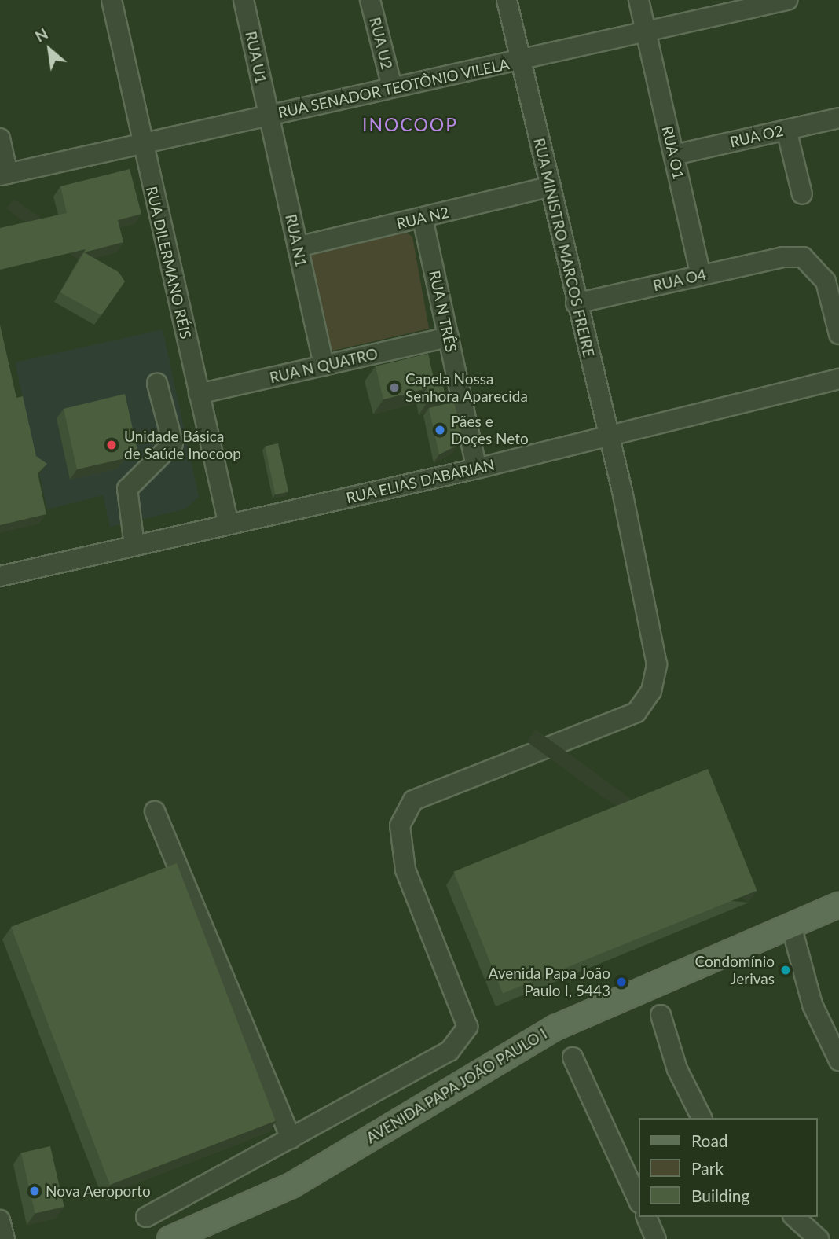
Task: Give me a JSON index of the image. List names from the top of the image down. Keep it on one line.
{"streets":{"main road":["AVENIDA PAPA JOÃO PAULO I"],"street":["RUA U2","RUA U1","RUA SENADOR TEOTÔNIO VILELA","RUA O2","RUA O1","RUA N2","RUA N1","RUA MINISTRO MARCOS FREIRE","RUA DILERMANO RÉIS","RUA O4","RUA N TRÊS","RUA N QUATRO","RUA ELIAS DABARIAN"]},"crossings":[["RUA U2","RUA SENADOR TEOTÔNIO VILELA"],["RUA U1","RUA SENADOR TEOTÔNIO VILELA"],["RUA U1","RUA N1"],["RUA SENADOR TEOTÔNIO VILELA","RUA O1"],["RUA SENADOR TEOTÔNIO VILELA","RUA N1"],["RUA SENADOR TEOTÔNIO VILELA","RUA MINISTRO MARCOS FREIRE"],["RUA SENADOR TEOTÔNIO VILELA","RUA DILERMANO RÉIS"],["RUA O2","RUA O1"],["RUA O1","RUA O4"],["RUA N2","RUA N1"],["RUA N2","RUA MINISTRO MARCOS FREIRE"],["RUA N2","RUA N TRÊS"],["RUA N1","RUA N QUATRO"],["RUA MINISTRO MARCOS FREIRE","RUA O4"],["RUA MINISTRO MARCOS FREIRE","RUA ELIAS DABARIAN"],["RUA DILERMANO RÉIS","RUA N QUATRO"],["RUA DILERMANO RÉIS","RUA ELIAS DABARIAN"],["RUA N TRÊS","RUA N QUATRO"],["RUA N TRÊS","RUA ELIAS DABARIAN"]],"districts":["INOCOOP"],"places":["Capela Nossa Senhora Aparecida","Pães e Doçes Neto","Unidade Básica de Saúde Inocoop","Condomínio Jerivas","Avenida Papa João Paulo I, 5443","Nova Aeroporto"],"legend":["Road","Park","Building"],"north":"top left"}
